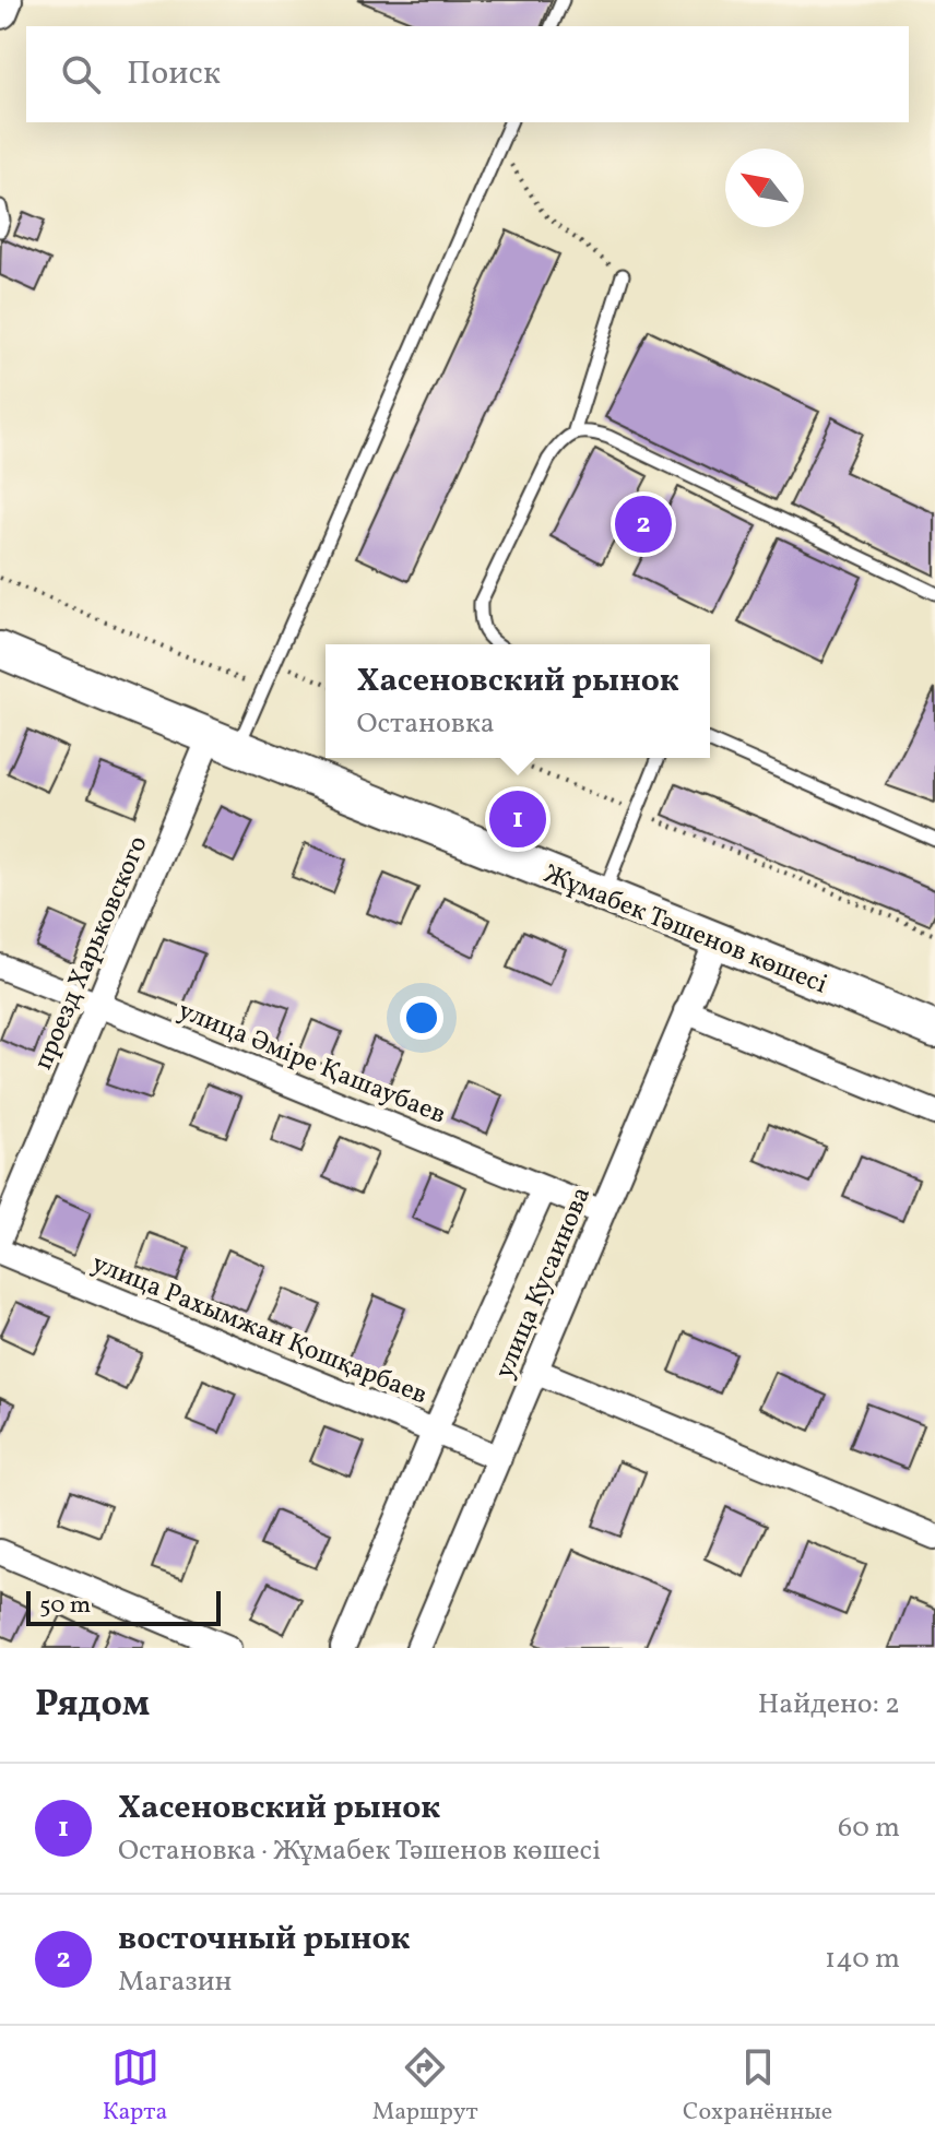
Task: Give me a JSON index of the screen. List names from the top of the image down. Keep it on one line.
{"streets":{"main road":["Жұмабек Тәшенов көшесі"],"street":["проезд Харьковского","улица Әміре Қашаубаев","улица Кусаинова","улица Рахымжан Қошқарбаев"]},"crossings":[["Жұмабек Тәшенов көшесі","проезд Харьковского"],["Жұмабек Тәшенов көшесі","улица Кусаинова"],["проезд Харьковского","улица Әміре Қашаубаев"],["улица Әміре Қашаубаев","улица Кусаинова"],["улица Кусаинова","улица Рахымжан Қошқарбаев"]],"scale_bar":"50 m","north":"top left","page":{"search":"Поиск","pins":["2","1"],"popup":["Хасеновский рынок","Остановка"],"scale":"50 m","heading":["Рядом","Найдено: 2"],"list":[{"mark":"1","name":"Хасеновский рынок","note":"Остановка · Жұмабек Тәшенов көшесі","value":"60 m"},{"mark":"2","name":"восточный рынок","note":"Магазин","value":"140 m"}],"nav":["Карта","Маршрут","Сохранённые"]}}
